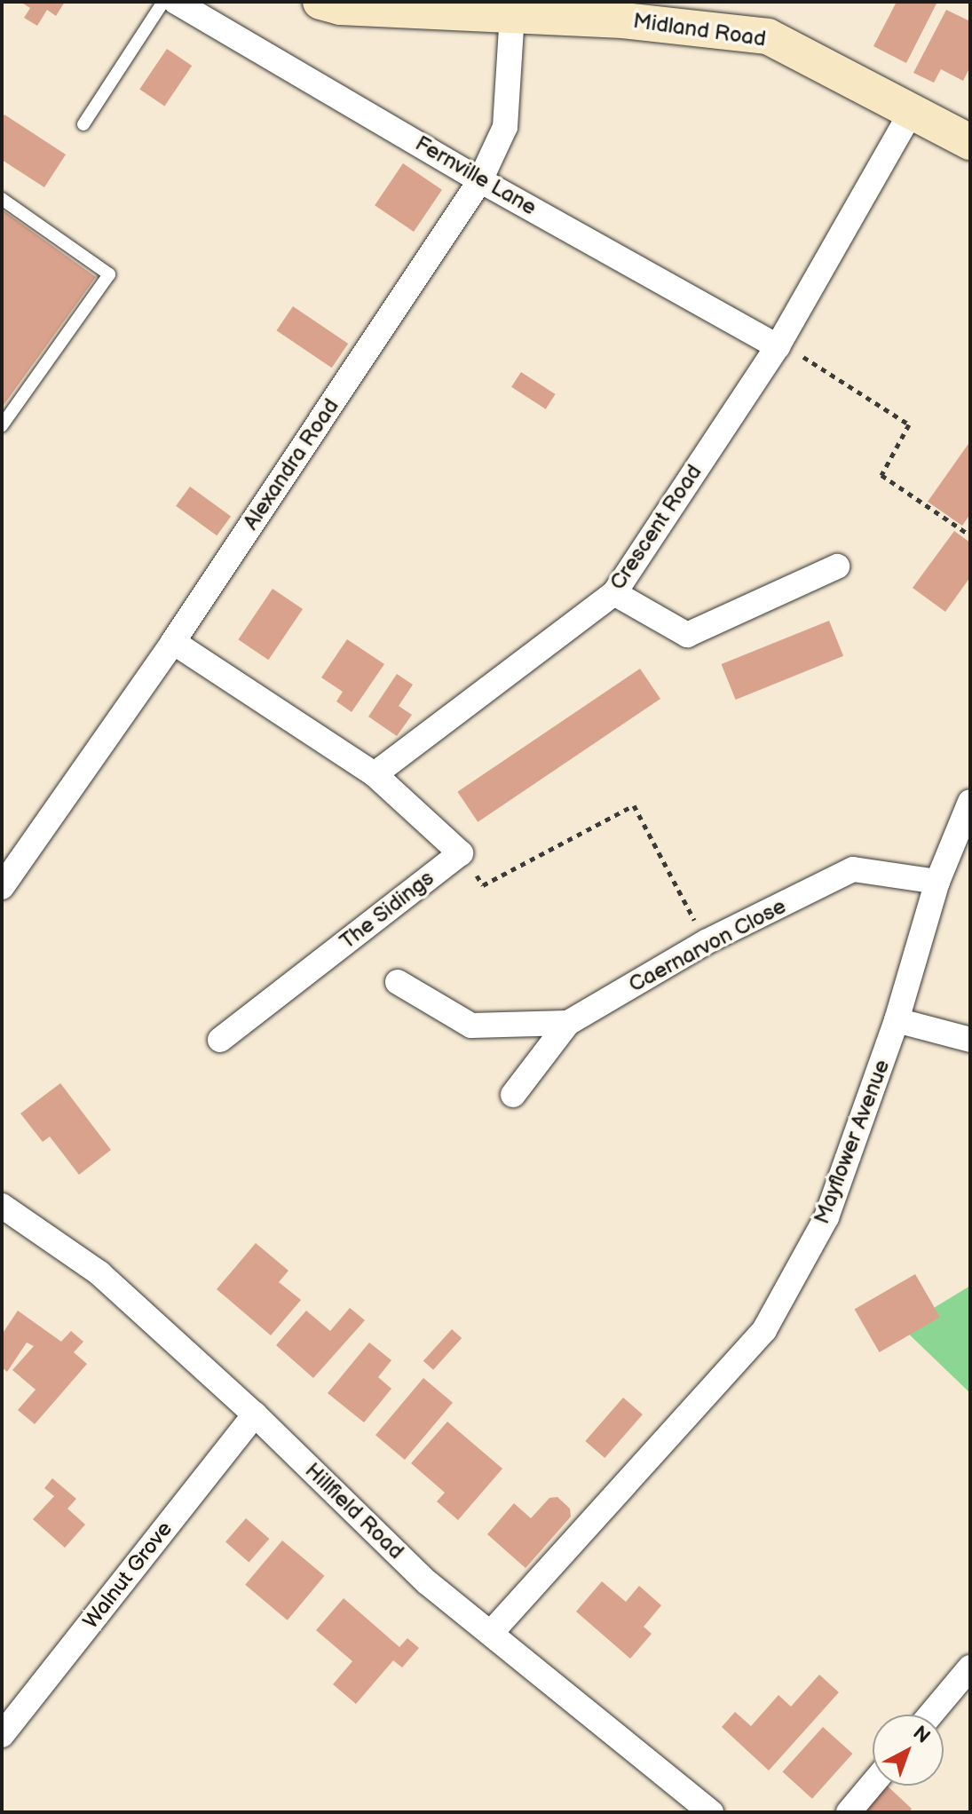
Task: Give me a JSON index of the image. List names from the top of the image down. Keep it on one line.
{"streets":{"street":["Midland Road","Fernville Lane","Alexandra Road","Crescent Road","The Sidings","Caernarvon Close","Mayflower Avenue","Hillfield Road","Walnut Grove"]},"crossings":[["Midland Road","Alexandra Road"],["Midland Road","Crescent Road"],["Fernville Lane","Alexandra Road"],["Fernville Lane","Crescent Road"],["Crescent Road","The Sidings"],["Caernarvon Close","Mayflower Avenue"],["Mayflower Avenue","Hillfield Road"],["Hillfield Road","Walnut Grove"]],"north":"top right"}
